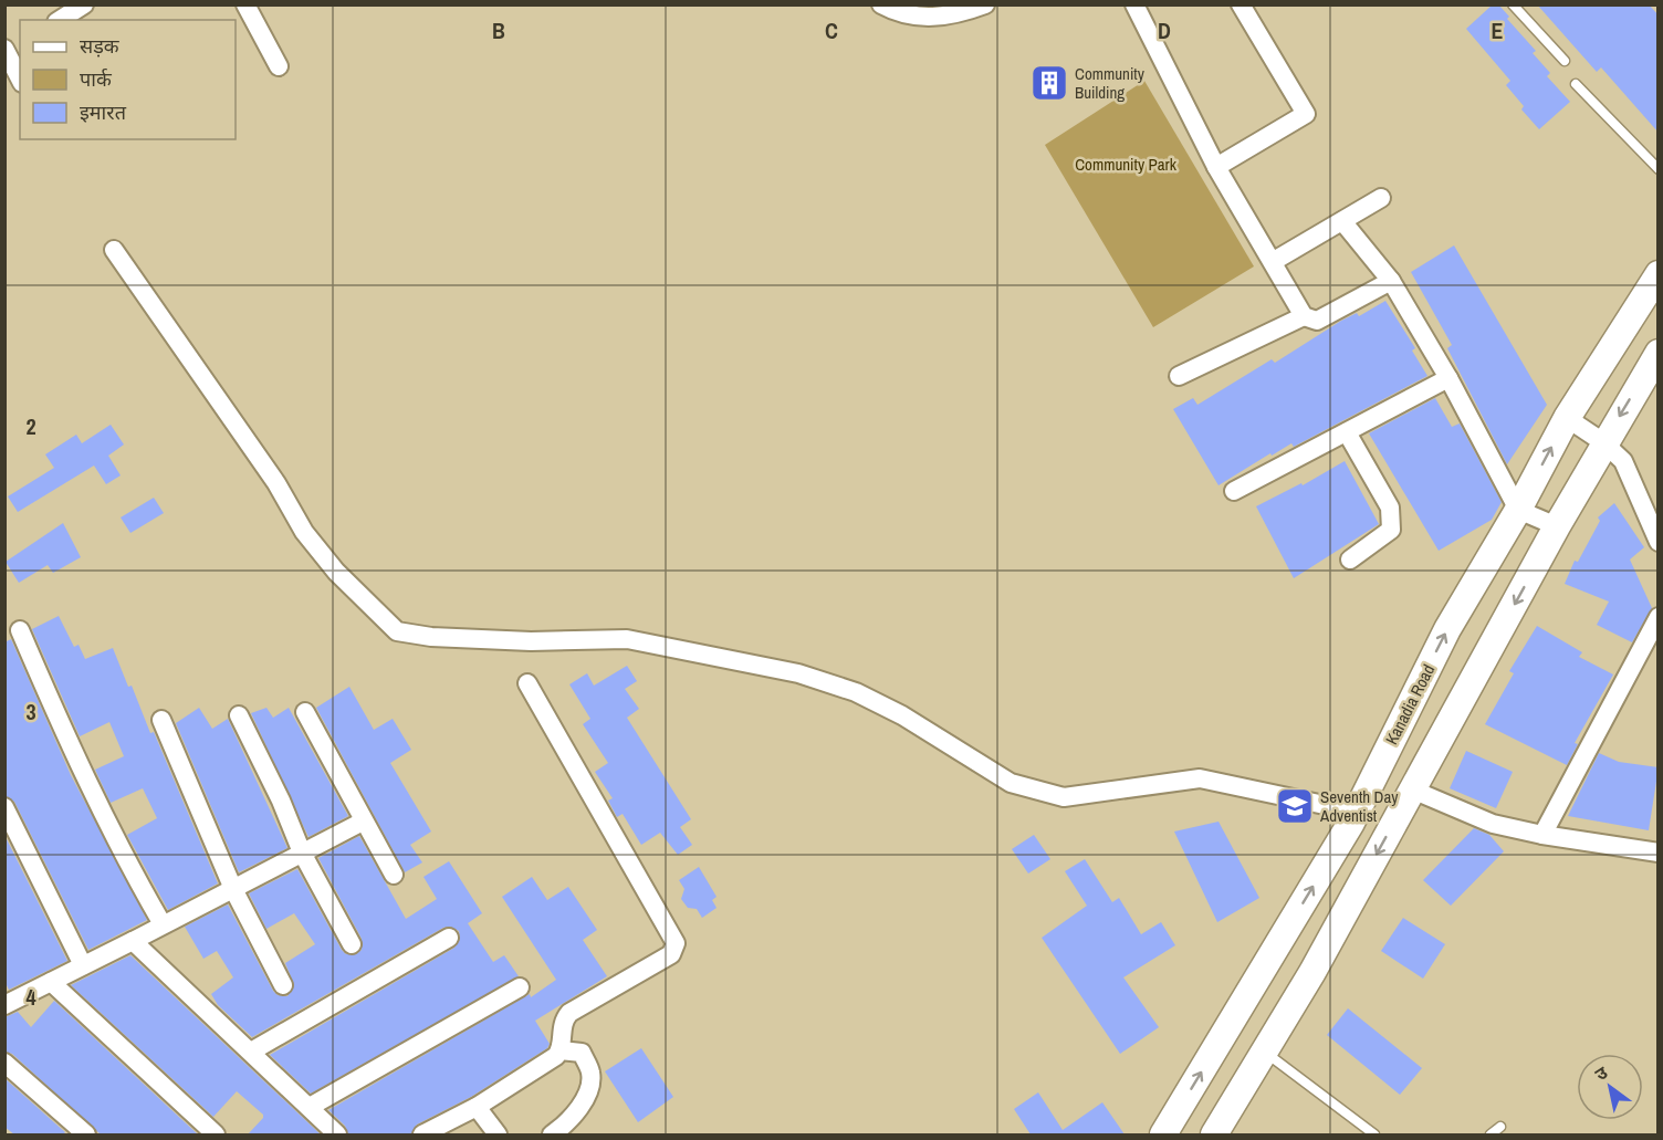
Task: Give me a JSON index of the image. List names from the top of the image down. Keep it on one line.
{"streets":{"main road":["Kanadia Road"]},"parks":["Community Park"],"places":{"building":["Community Building"],"school or university":["Seventh Day Adventist"]},"legend":["सड़क","पार्क","इमारत"],"north":"top left","grid":{"columns":["B","C","D","E"],"rows":["2","3","4"]}}
